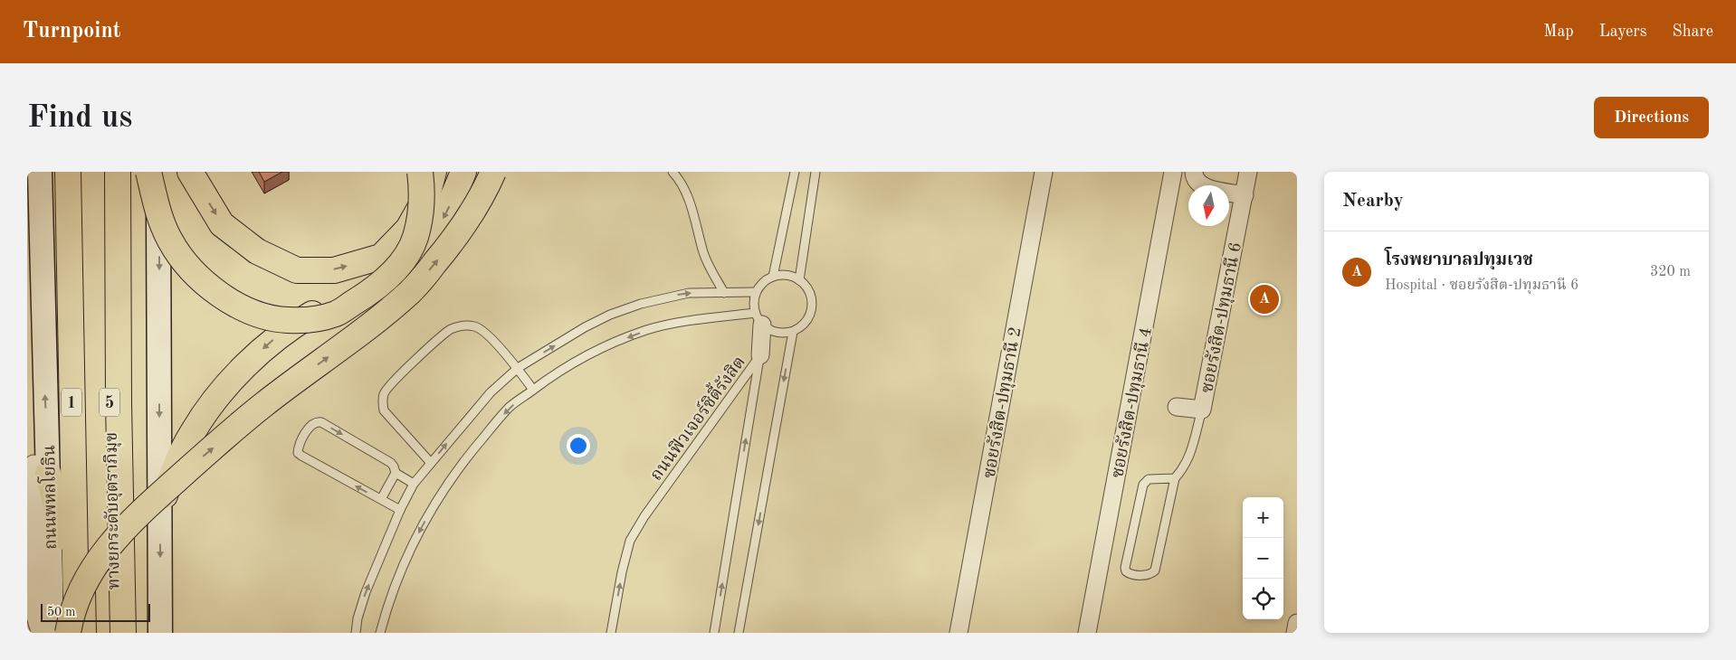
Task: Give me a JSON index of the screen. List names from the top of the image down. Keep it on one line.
{"streets":{"main road":["1","5","ถนนพหลโยธิน","ทางยกระดับอุตราภิมุข"],"street":["ซอยรังสิต-ปทุมธานี 6","ซอยรังสิต-ปทุมธานี 2","ซอยรังสิต-ปทุมธานี 4"],"lane":["ถนนฟิวเจอร์ซิตี้รังสิต"]},"scale_bar":"50 m","north":"bottom","page":{"header":"Turnpoint","nav":["Map","Layers","Share"],"buttons":"Directions","title":"Find us","heading":"Nearby","list":[{"mark":"A","name":"โรงพยาบาลปทุมเวช","note":"Hospital · ซอยรังสิต-ปทุมธานี 6","value":"320 m"}],"pins":"A","map_buttons":["+","−"],"scale":"50 m"}}
